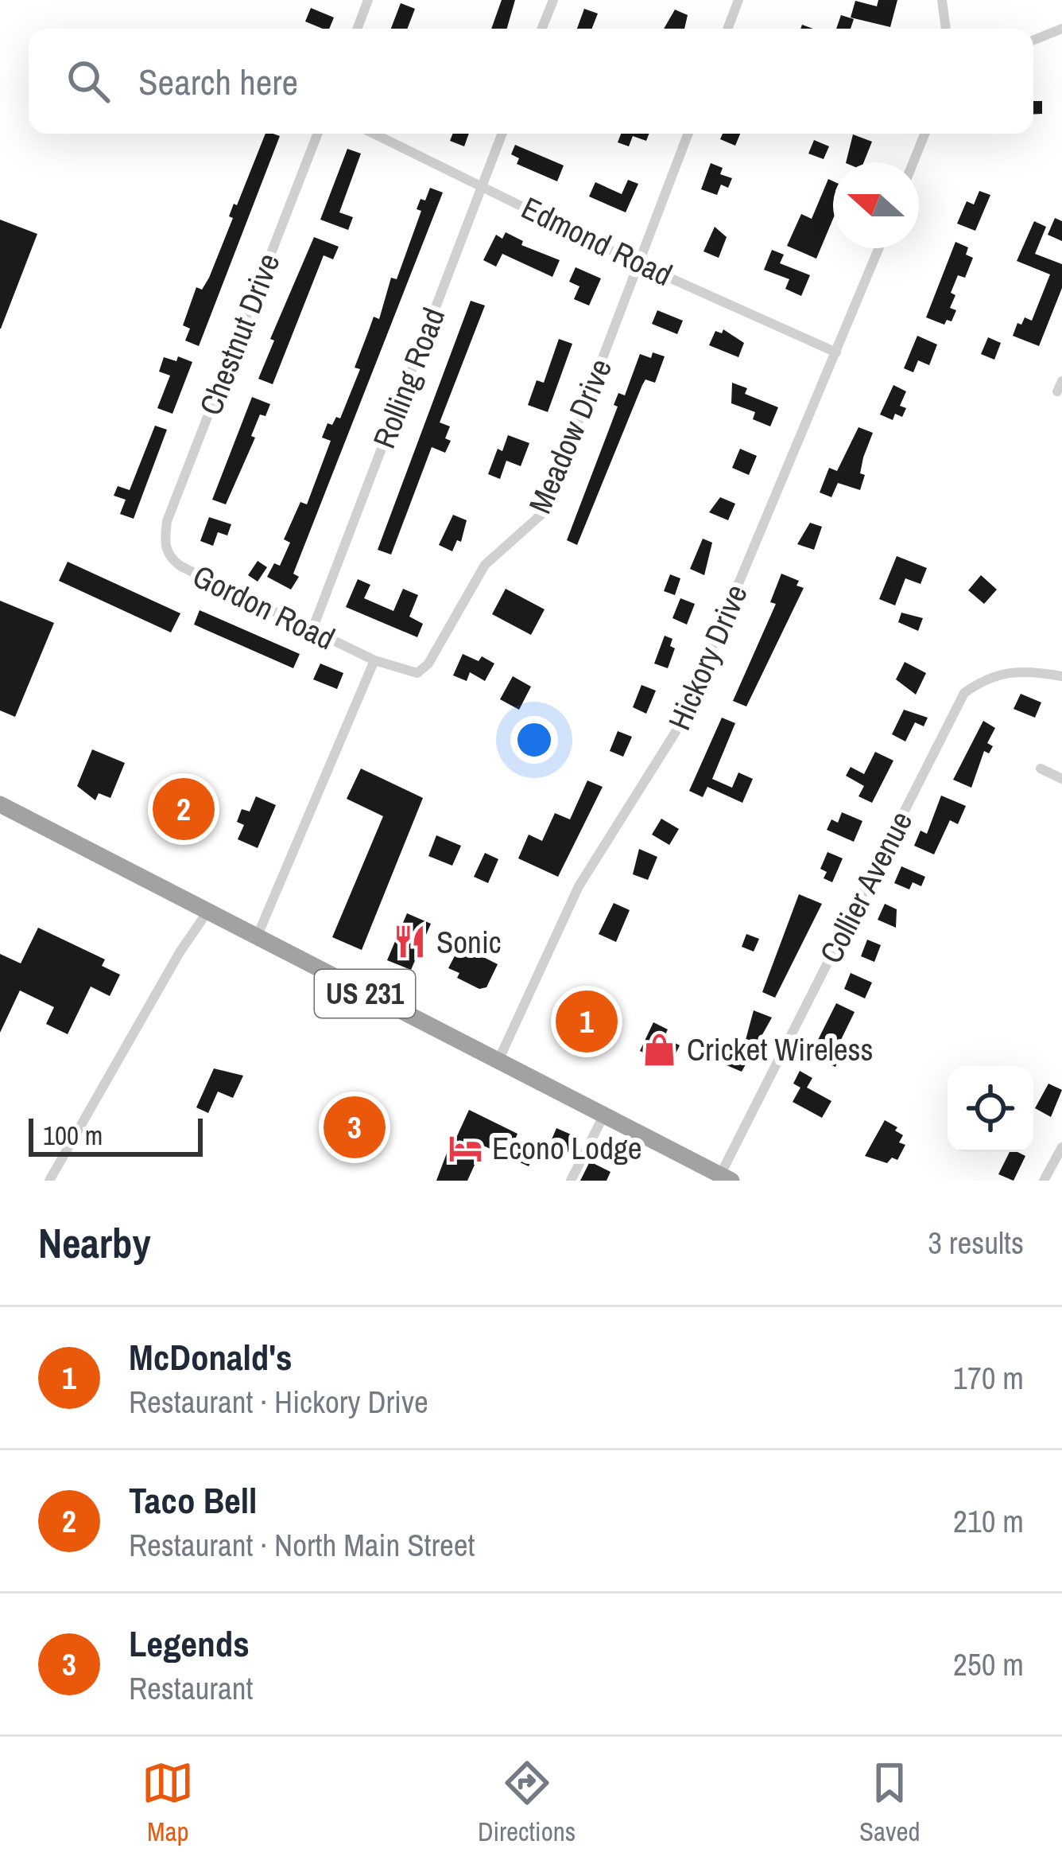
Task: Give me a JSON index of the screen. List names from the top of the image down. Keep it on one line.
{"streets":{"highway":["US 231"],"street":["Edmond Road","Chestnut Drive","Rolling Road","Meadow Drive","Gordon Road","Hickory Drive","Collier Avenue"]},"crossings":[["Edmond Road","Rolling Road"],["Edmond Road","Meadow Drive"],["Edmond Road","Hickory Drive"],["Chestnut Drive","Gordon Road"],["Rolling Road","Gordon Road"],["Meadow Drive","Gordon Road"],["Hickory Drive","US 231"],["Collier Avenue","US 231"]],"places":{"restaurant":["Sonic"],"shop":["Cricket Wireless"],"hotel":["Econo Lodge"]},"scale_bar":"100 m","north":"left","page":{"search":"Search here","pins":["2","1","3"],"scale":"100 m","heading":["Nearby","3 results"],"list":[{"mark":"1","name":"McDonald's","note":"Restaurant · Hickory Drive","value":"170 m"},{"mark":"2","name":"Taco Bell","note":"Restaurant · North Main Street","value":"210 m"},{"mark":"3","name":"Legends","note":"Restaurant","value":"250 m"}],"nav":["Map","Directions","Saved"]}}
